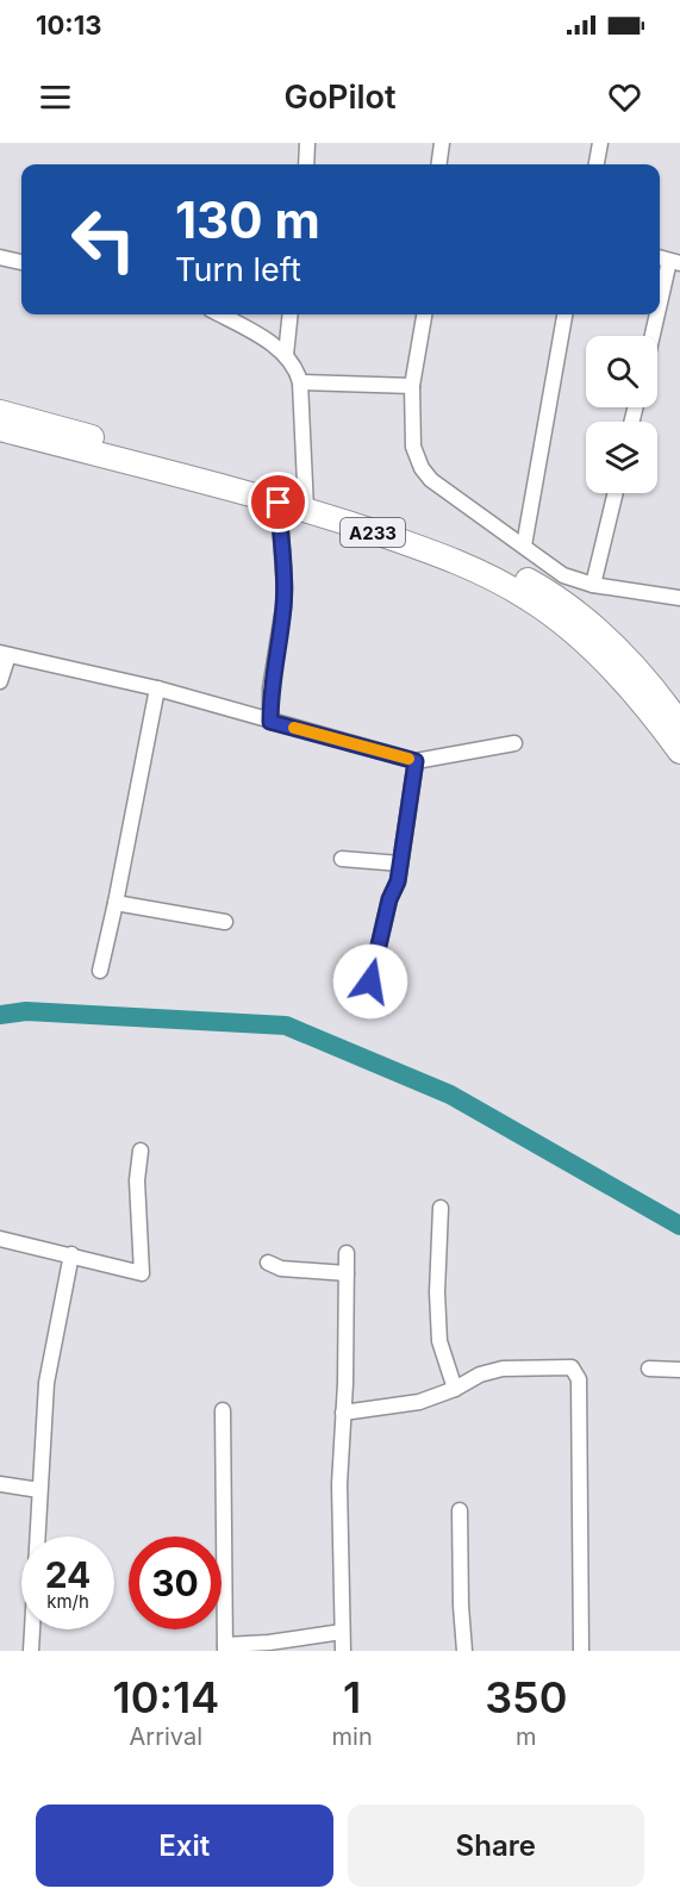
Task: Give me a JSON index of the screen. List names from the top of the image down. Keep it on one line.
{"streets":{"highway":["A233"]},"page":{"status":"10:13","header":"GoPilot","turn":["130 m","Turn left"],"speed":"24 km/h","limit":"30","eta":["10:14","Arrival","1","min","350","m"],"buttons":["Exit","Share"]}}
